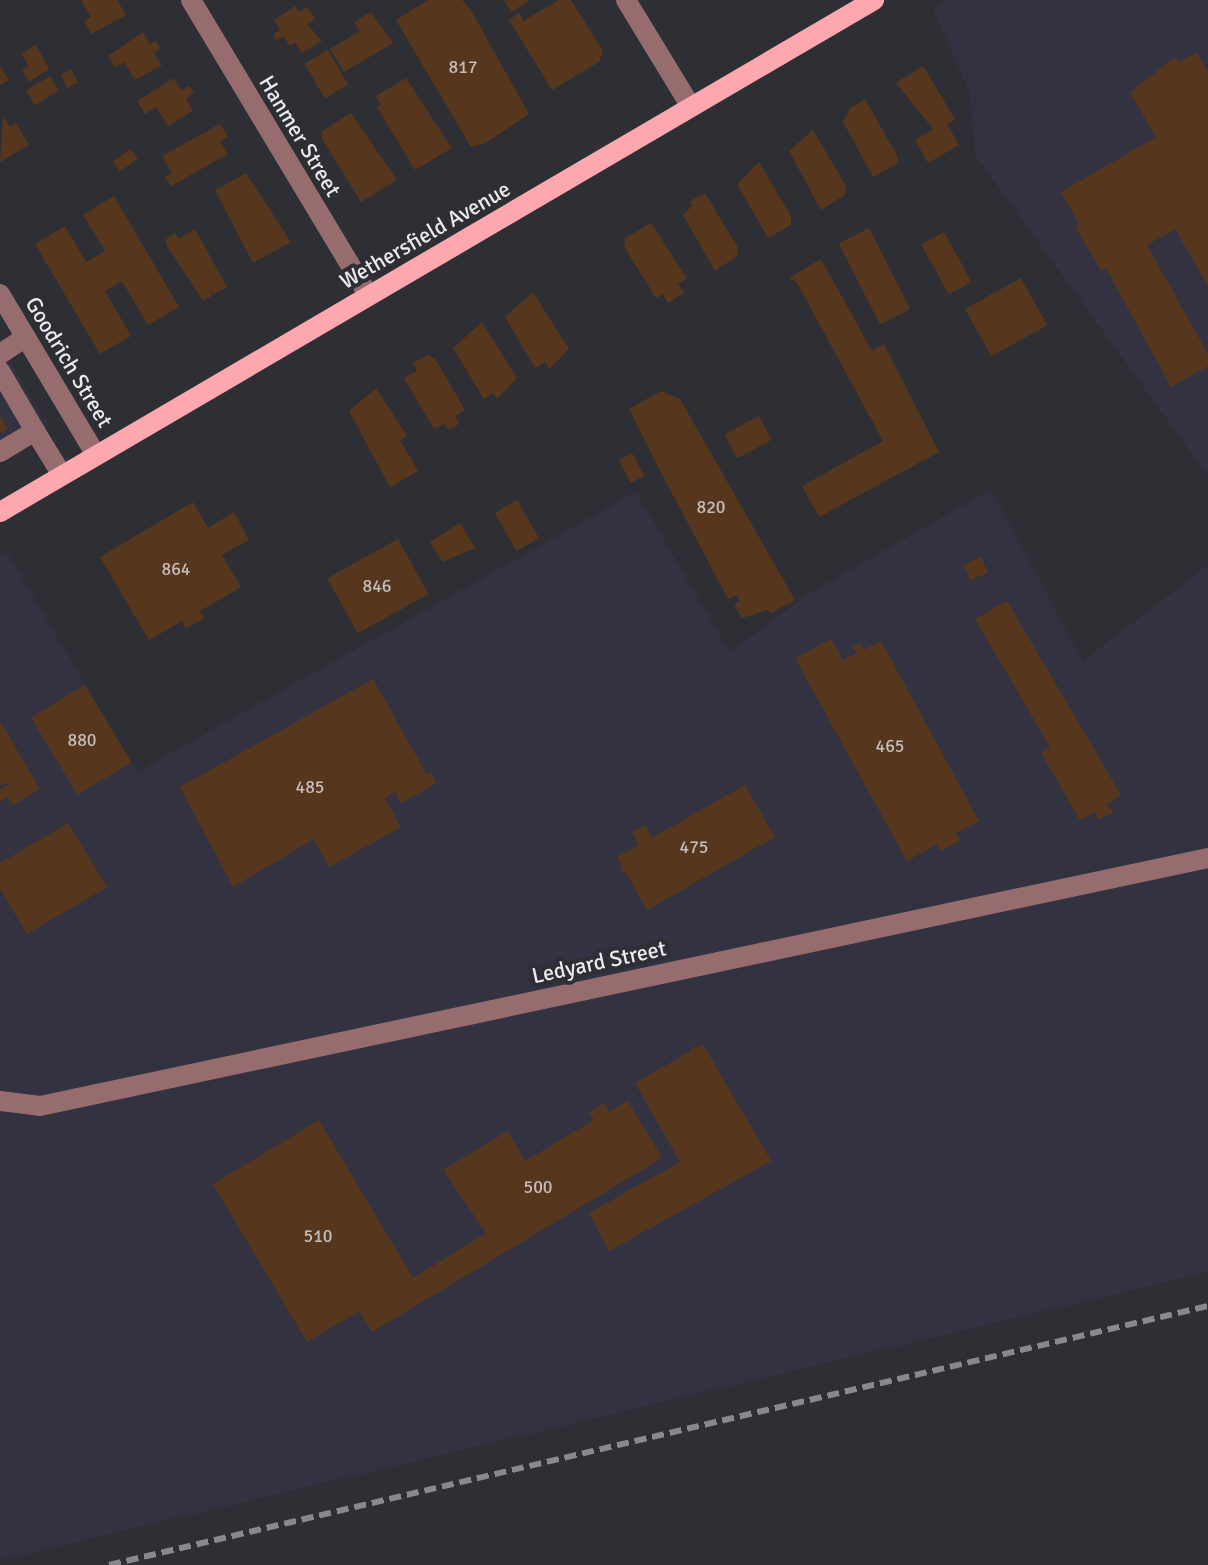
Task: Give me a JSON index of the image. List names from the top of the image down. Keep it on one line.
{"streets":{"main road":["Wethersfield Avenue"],"street":["Hanmer Street","Goodrich Street","Ledyard Street"]},"crossings":[["Hanmer Street","Wethersfield Avenue"],["Wethersfield Avenue","Goodrich Street"]],"house_numbers":["817","820","864","846","880","465","485","475","500","510"]}
